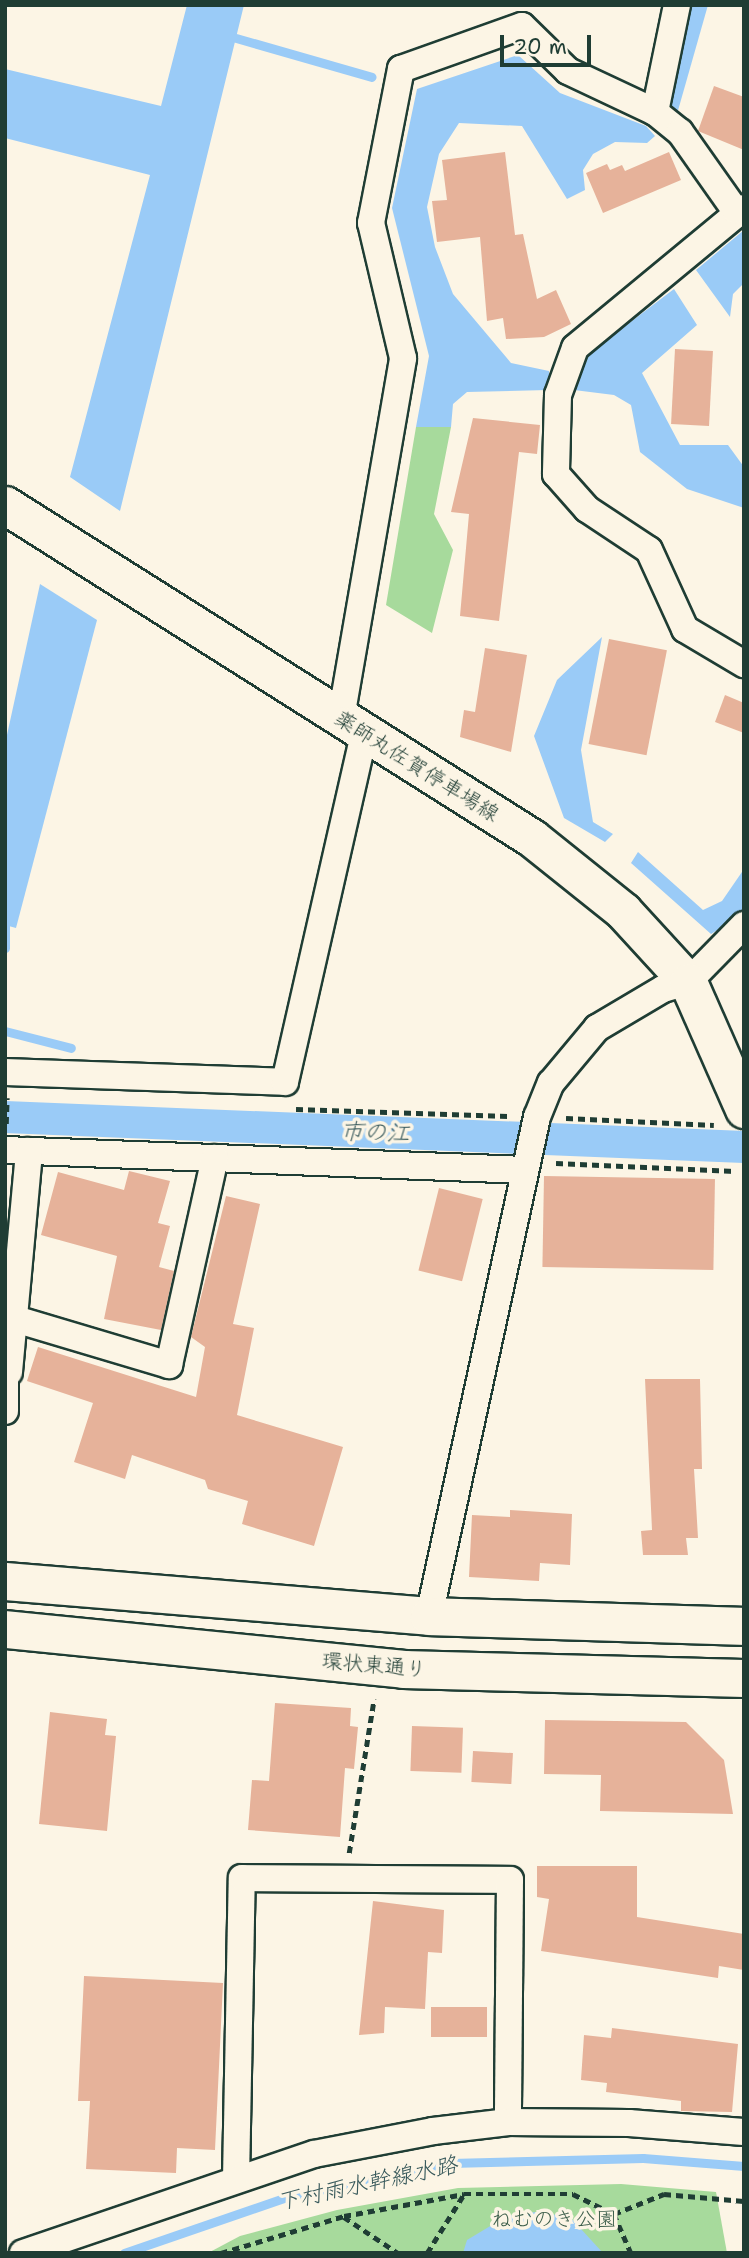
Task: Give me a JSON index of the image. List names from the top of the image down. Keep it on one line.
{"streets":{"main road":["薬師丸佐賀停車場線","環状東通り"]},"water":["市の江","下村雨水幹線水路"],"parks":["ねむのき公園"],"scale_bar":"20 m"}
